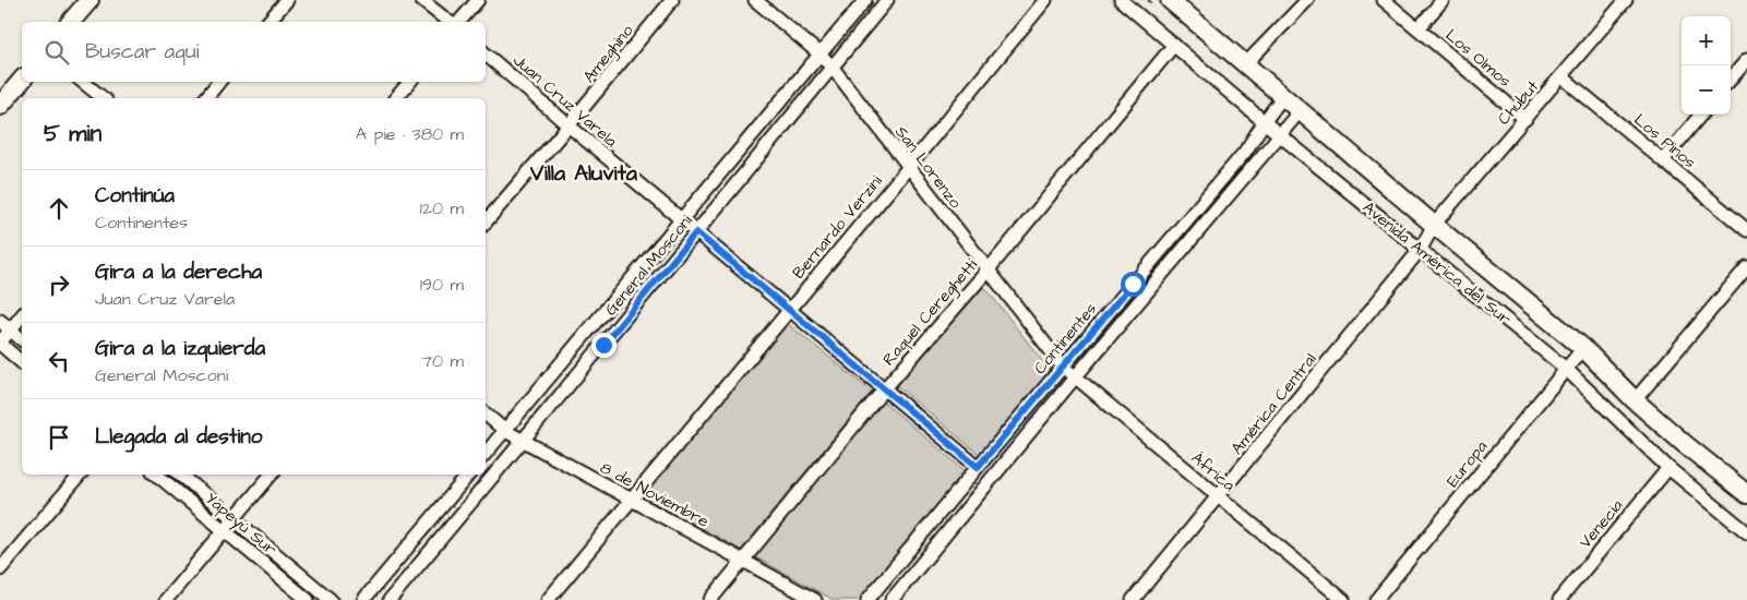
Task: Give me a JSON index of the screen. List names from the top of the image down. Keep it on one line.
{"streets":{"street":["Ameghino","Los Olmos","Juan Cruz Varela","Chubut","Los Pinos","San Lorenzo","Bernardo Verzini","Avenida América del Sur","General Mosconi","Raquel Cereghetti","Continentes","América Central","Europa","África","8 de Noviembre","Yapeyú Sur","Venecia"]},"crossings":[["Ameghino","Juan Cruz Varela"],["Los Olmos","Chubut"],["Juan Cruz Varela","Bernardo Verzini"],["Juan Cruz Varela","General Mosconi"],["Juan Cruz Varela","Raquel Cereghetti"],["Juan Cruz Varela","Continentes"],["Chubut","Los Pinos"],["Chubut","Avenida América del Sur"],["Chubut","América Central"],["San Lorenzo","Bernardo Verzini"],["San Lorenzo","General Mosconi"],["San Lorenzo","Raquel Cereghetti"],["San Lorenzo","Continentes"],["San Lorenzo","África"],["Bernardo Verzini","8 de Noviembre"],["Avenida América del Sur","Raquel Cereghetti"],["Avenida América del Sur","Continentes"],["Avenida América del Sur","América Central"],["Avenida América del Sur","Europa"],["Avenida América del Sur","Venecia"],["General Mosconi","8 de Noviembre"],["Raquel Cereghetti","8 de Noviembre"],["Continentes","África"],["América Central","África"]],"districts":["Villa Aluvita"],"page":{"map_buttons":["+","−"],"search":"Buscar aquí","heading":["5 min","A pie · 380 m"],"list":[["Continúa","Continentes","120 m"],["Gira a la derecha","Juan Cruz Varela","190 m"],["Gira a la izquierda","General Mosconi","70 m"],"Llegada al destino"]}}
